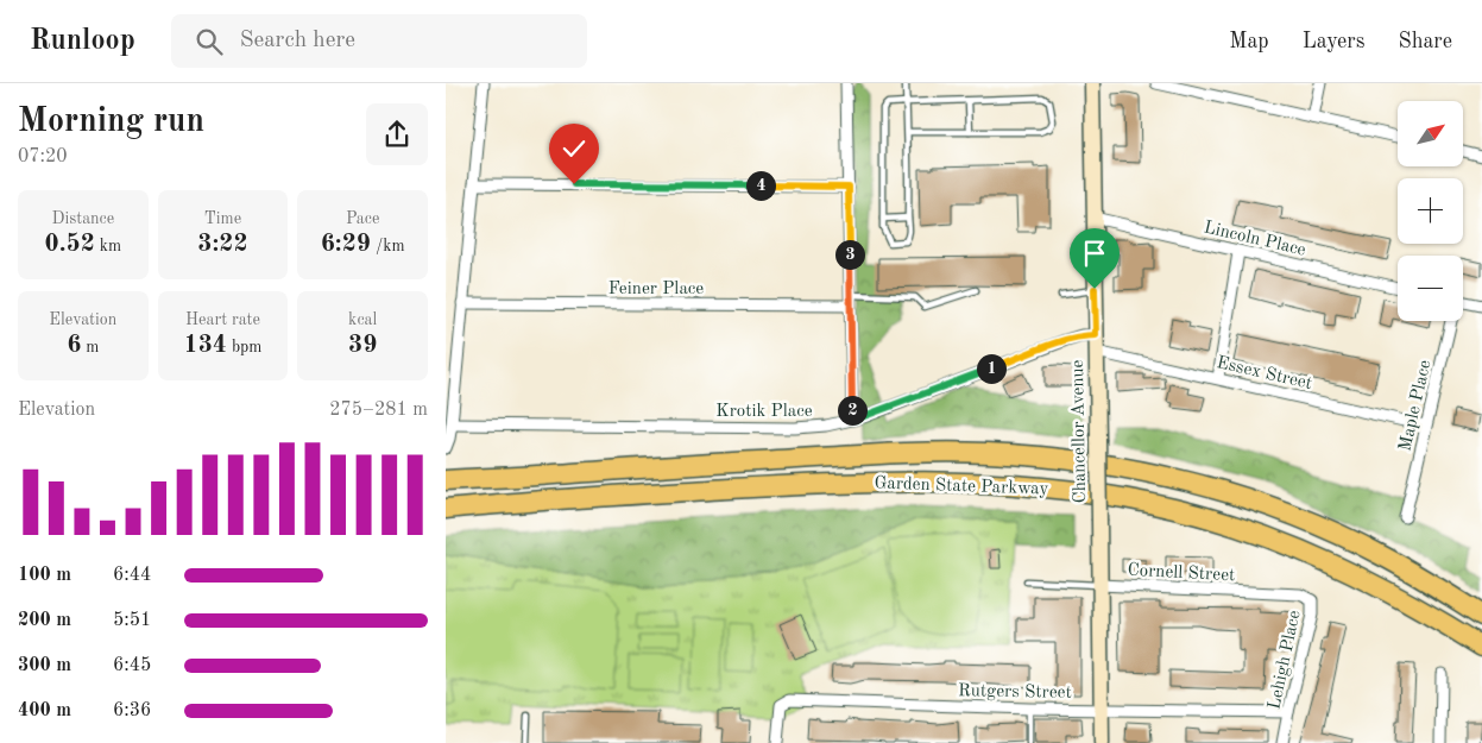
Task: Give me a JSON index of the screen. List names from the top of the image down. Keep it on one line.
{"streets":{"highway":["Garden State Parkway"],"main road":["Chancellor Avenue"],"street":["Lincoln Place","Feiner Place","Essex Street","Maple Place","Krotik Place","Cornell Street","Lehigh Place","Rutgers Street"]},"crossings":[["Lincoln Place","Chancellor Avenue"],["Essex Street","Maple Place"],["Essex Street","Chancellor Avenue"],["Krotik Place","Chancellor Avenue"],["Chancellor Avenue","Cornell Street"],["Chancellor Avenue","Rutgers Street"],["Cornell Street","Lehigh Place"],["Lehigh Place","Rutgers Street"]],"north":"top right","page":{"header":"Runloop","search":"Search here","nav":["Map","Layers","Share"],"heading":["Morning run","07:20"],"map_buttons":["+","−"],"pins":["4","3","1","2"],"stats":[["Distance","0.52 km"],["Time","3:22"],["Pace","6:29 /km"],["Elevation","6 m"],["Heart rate","134 bpm"],["kcal","39"]],"chart":["Elevation","275–281 m"],"list":[{"name":"100 m","note":"6:44"},{"name":"200 m","note":"5:51"},{"name":"300 m","note":"6:45"},{"name":"400 m","note":"6:36"}]}}
